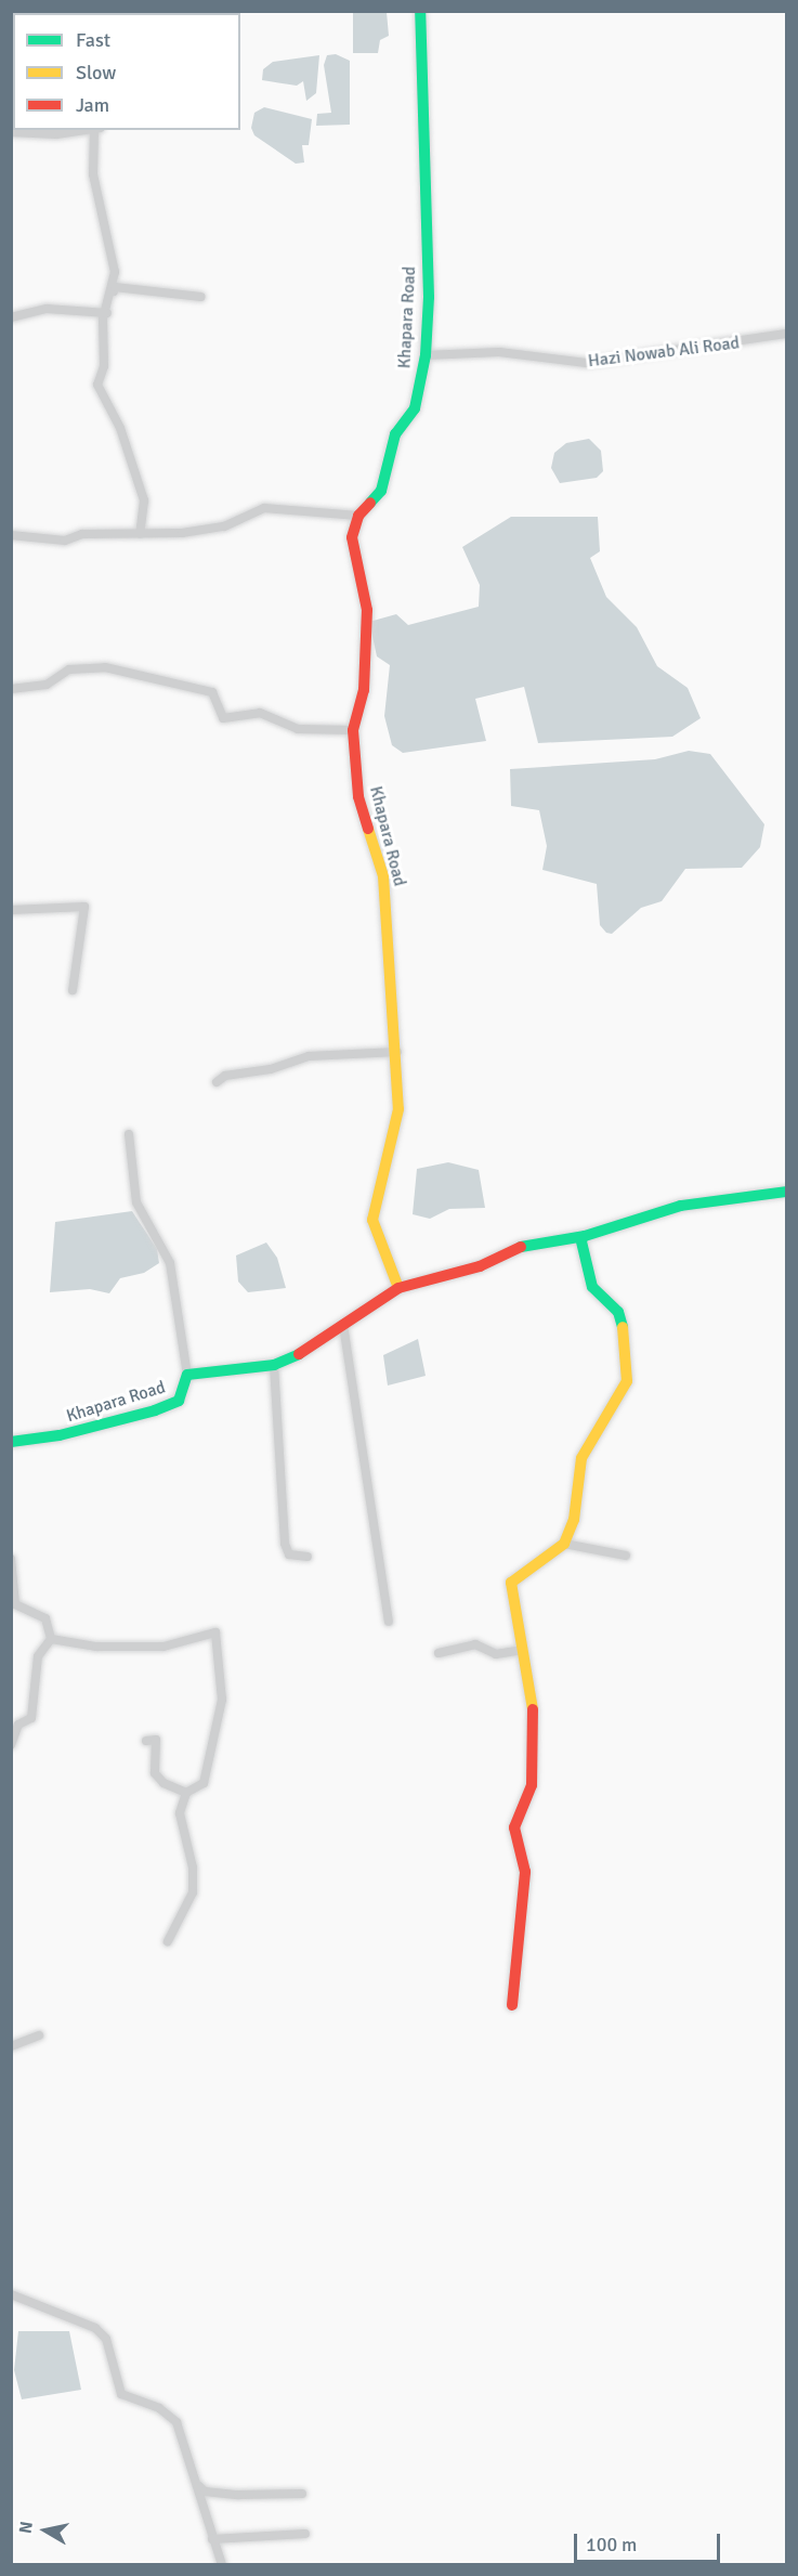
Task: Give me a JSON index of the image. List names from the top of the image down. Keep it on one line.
{"streets":{"street":["Khapara Road","Hazi Nowab Ali Road"]},"crossings":[["Khapara Road","Hazi Nowab Ali Road"]],"legend":["Fast","Slow","Jam"],"scale_bar":"100 m","north":"left"}
